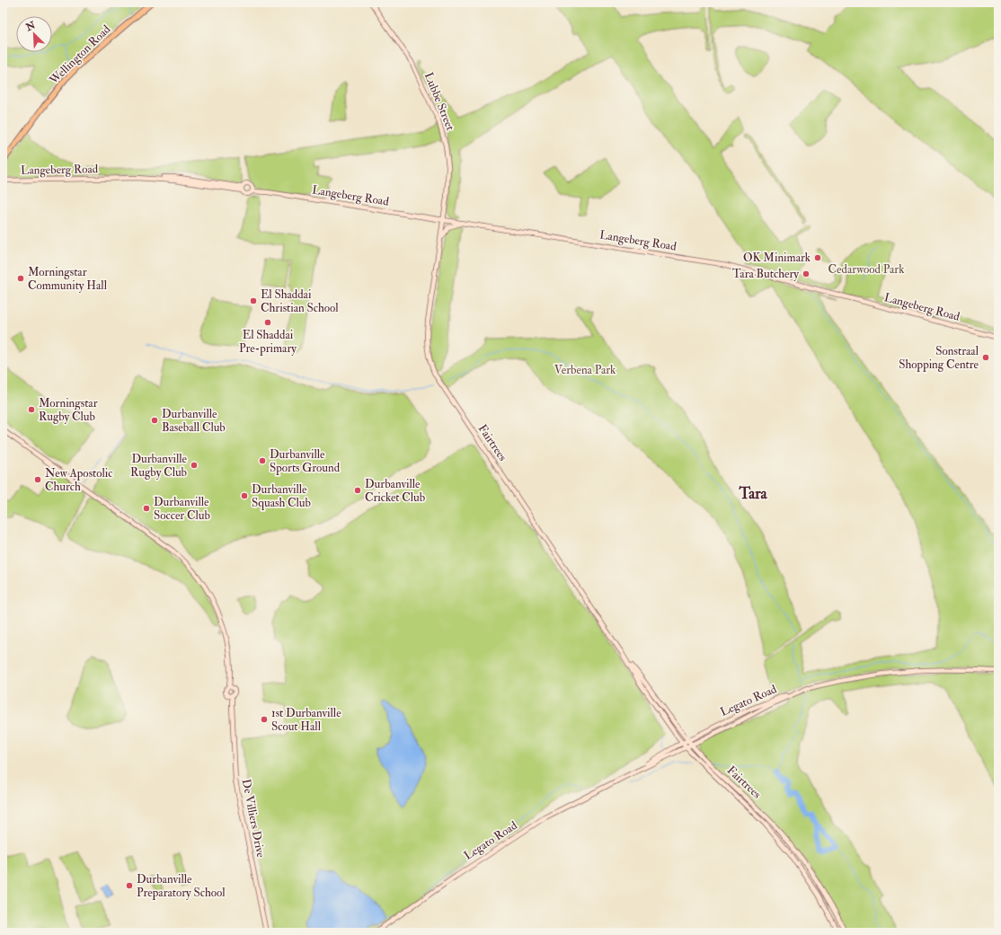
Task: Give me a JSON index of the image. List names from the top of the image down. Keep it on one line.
{"streets":{"main road":["Wellington Road","Lubbe Street","Langeberg Road","Fairtrees","Legato Road","De Villiers Drive"]},"crossings":[["Lubbe Street","Langeberg Road"],["Lubbe Street","Fairtrees"],["Langeberg Road","Fairtrees"],["Fairtrees","Legato Road"]],"districts":["Tara"],"parks":["Cedarwood Park","Verbena Park"],"places":["OK Minimark","Tara Butchery","Morningstar Community Hall","El Shaddai Christian School","El Shaddai Pre-primary","Sonstraal Shopping Centre","Morningstar Rugby Club","Durbanville Baseball Club","Durbanville Sports Ground","Durbanville Rugby Club","New Apostolic Church","Durbanville Cricket Club","Durbanville Squash Club","Durbanville Soccer Club","1st Durbanville Scout Hall","Durbanville Preparatory School"],"north":"top left"}
